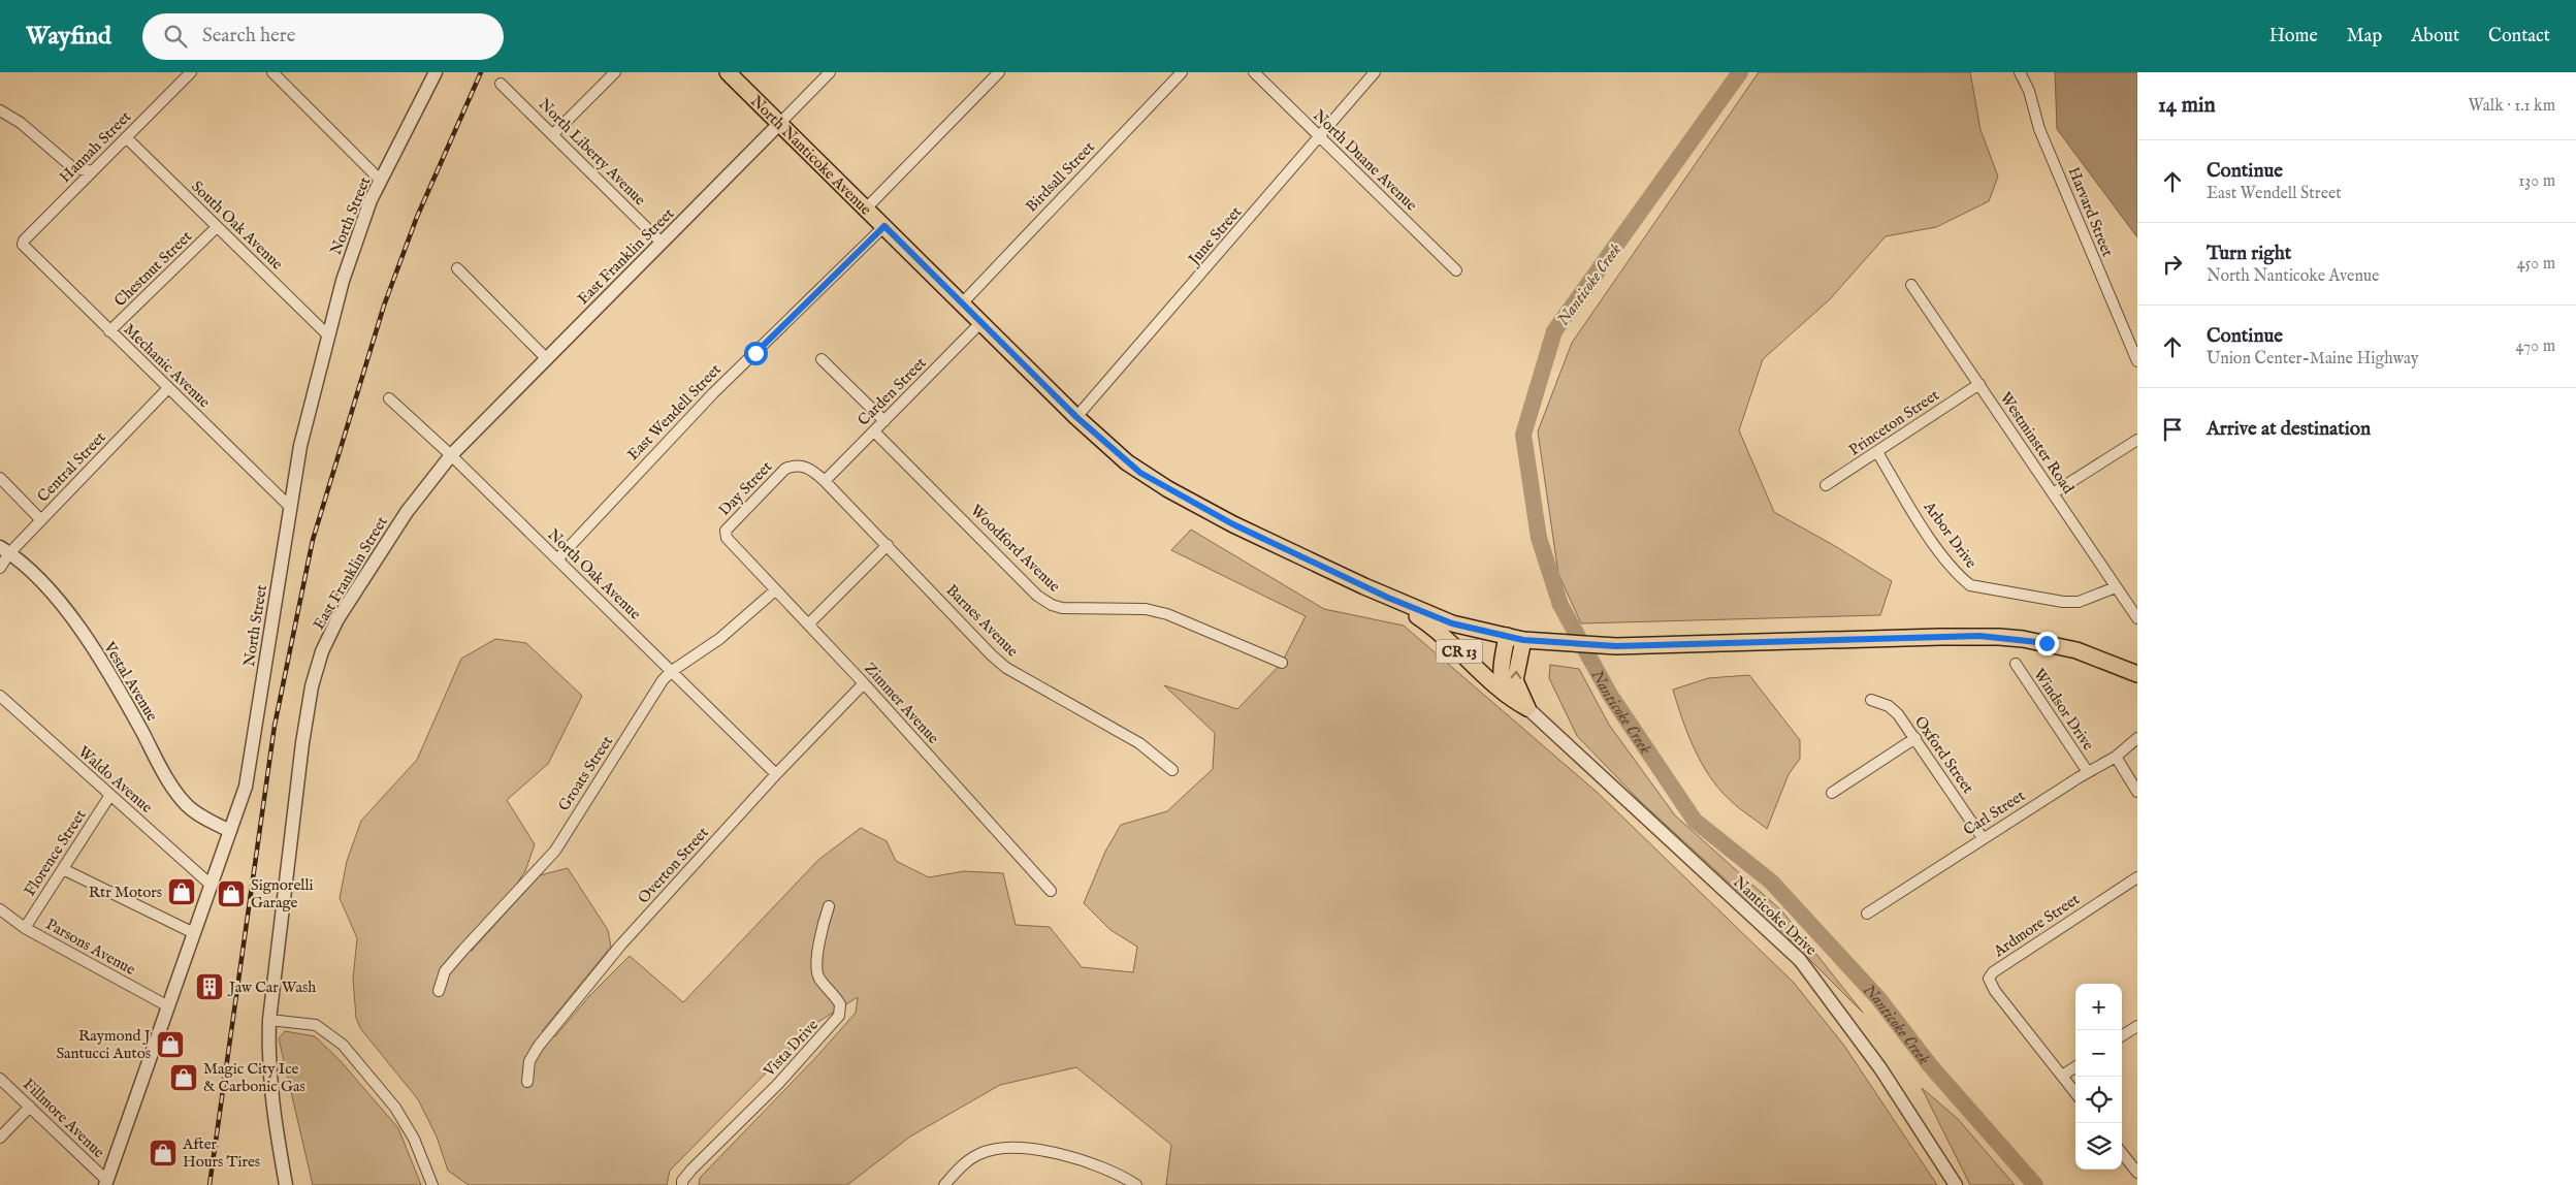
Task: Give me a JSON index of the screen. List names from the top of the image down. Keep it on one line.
{"streets":{"main road":["North Nanticoke Avenue","CR 13"],"street":["Hannah Street","North Liberty Avenue","North Duane Avenue","Birdsall Street","Harvard Street","North Street","South Oak Avenue","June Street","East Franklin Street","Chestnut Street","Mechanic Avenue","Carden Street","East Wendell Street","Princeton Street","Westminster Road","Central Street","Day Street","Arbor Drive","Woodford Avenue","North Oak Avenue","Barnes Avenue","Vestal Avenue","Zimmer Avenue","Windsor Drive","Oxford Street","Groats Street","Waldo Avenue","Carl Street","Florence Street","Overton Street","Nanticoke Drive","Ardmore Street","Parsons Avenue","Vista Drive","Fillmore Avenue"]},"crossings":[["Hannah Street","South Oak Avenue"],["Hannah Street","Mechanic Avenue"],["North Liberty Avenue","East Franklin Street"],["North Nanticoke Avenue","Birdsall Street"],["North Nanticoke Avenue","June Street"],["North Nanticoke Avenue","East Franklin Street"],["North Nanticoke Avenue","Carden Street"],["North Nanticoke Avenue","East Wendell Street"],["North Nanticoke Avenue","CR 13"],["North Duane Avenue","June Street"],["North Street","South Oak Avenue"],["North Street","Mechanic Avenue"],["North Street","Vestal Avenue"],["North Street","Waldo Avenue"],["North Street","Parsons Avenue"],["North Street","Fillmore Avenue"],["South Oak Avenue","Chestnut Street"],["East Franklin Street","North Oak Avenue"],["Chestnut Street","Mechanic Avenue"],["Mechanic Avenue","Central Street"],["Carden Street","Woodford Avenue"],["Carden Street","Barnes Avenue"],["East Wendell Street","North Oak Avenue"],["Princeton Street","Westminster Road"],["Princeton Street","Arbor Drive"],["Westminster Road","Arbor Drive"],["Central Street","Vestal Avenue"],["Day Street","Barnes Avenue"],["Day Street","Zimmer Avenue"],["North Oak Avenue","Groats Street"],["North Oak Avenue","Overton Street"],["CR 13","Nanticoke Drive"],["Zimmer Avenue","Groats Street"],["Zimmer Avenue","Overton Street"],["Windsor Drive","Carl Street"],["Oxford Street","Carl Street"],["Waldo Avenue","Florence Street"],["Florence Street","Parsons Avenue"]],"water":["Nanticoke Creek"],"places":{"shop":["Rtr Motors","Signorelli Garage","Raymond J Santucci Autos","Magic City Ice & Carbonic Gas","After Hours Tires"],"building":["Jaw Car Wash"]},"page":{"header":"Wayfind","search":"Search here","nav":["Home","Map","About","Contact"],"heading":["14 min","Walk · 1.1 km"],"list":[["Continue","East Wendell Street","130 m"],["Turn right","North Nanticoke Avenue","450 m"],["Continue","Union Center-Maine Highway","470 m"],"Arrive at destination"],"map_buttons":["+","−"]}}
